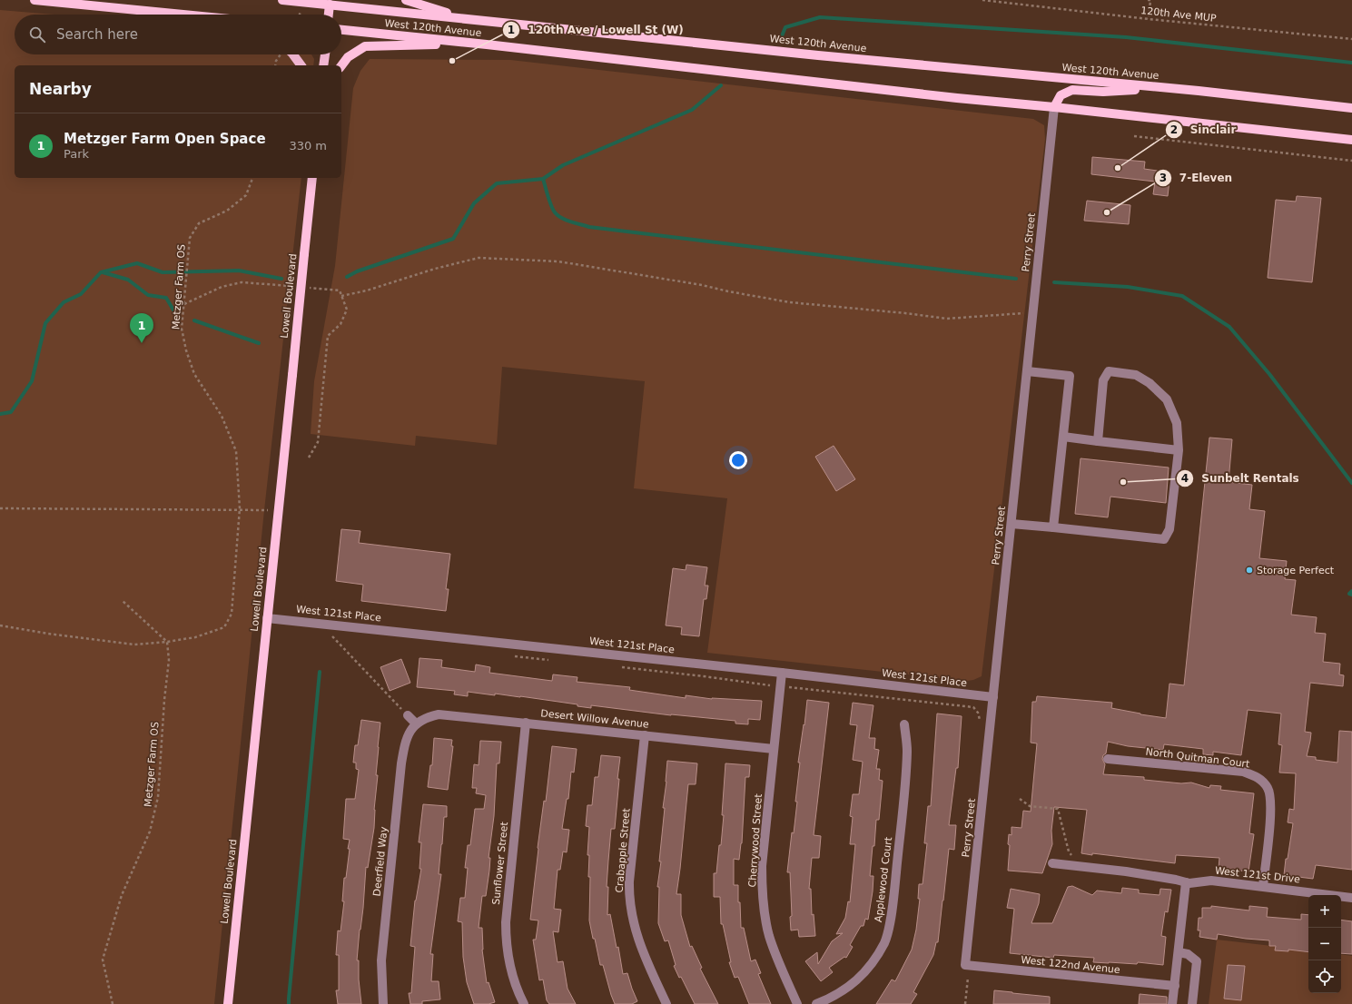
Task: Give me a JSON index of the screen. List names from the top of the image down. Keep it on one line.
{"streets":{"main road":["West 120th Avenue","Lowell Boulevard"],"street":["Perry Street","West 121st Place","Desert Willow Avenue","North Quitman Court","Cherrywood Street","Crabapple Street","Deerfield Way","Sunflower Street","West 121st Drive","Applewood Court","West 122nd Avenue"],"path":["120th Ave MUP","Metzger Farm OS"]},"crossings":[["West 120th Avenue","Perry Street"],["Perry Street","West 121st Place"],["Perry Street","West 122nd Avenue"],["Lowell Boulevard","West 121st Place"],["West 121st Place","Cherrywood Street"],["Desert Willow Avenue","Cherrywood Street"],["Desert Willow Avenue","Crabapple Street"],["Desert Willow Avenue","Deerfield Way"],["Desert Willow Avenue","Sunflower Street"],["North Quitman Court","West 121st Drive"]],"places":["120th Ave / Lowell St (W)","Sinclair","7-Eleven","Sunbelt Rentals","Storage Perfect"],"page":{"search":"Search here","heading":"Nearby","list":[{"mark":"1","name":"Metzger Farm Open Space","note":"Park","value":"330 m"}],"pins":"1","map_buttons":["+","−"]}}
